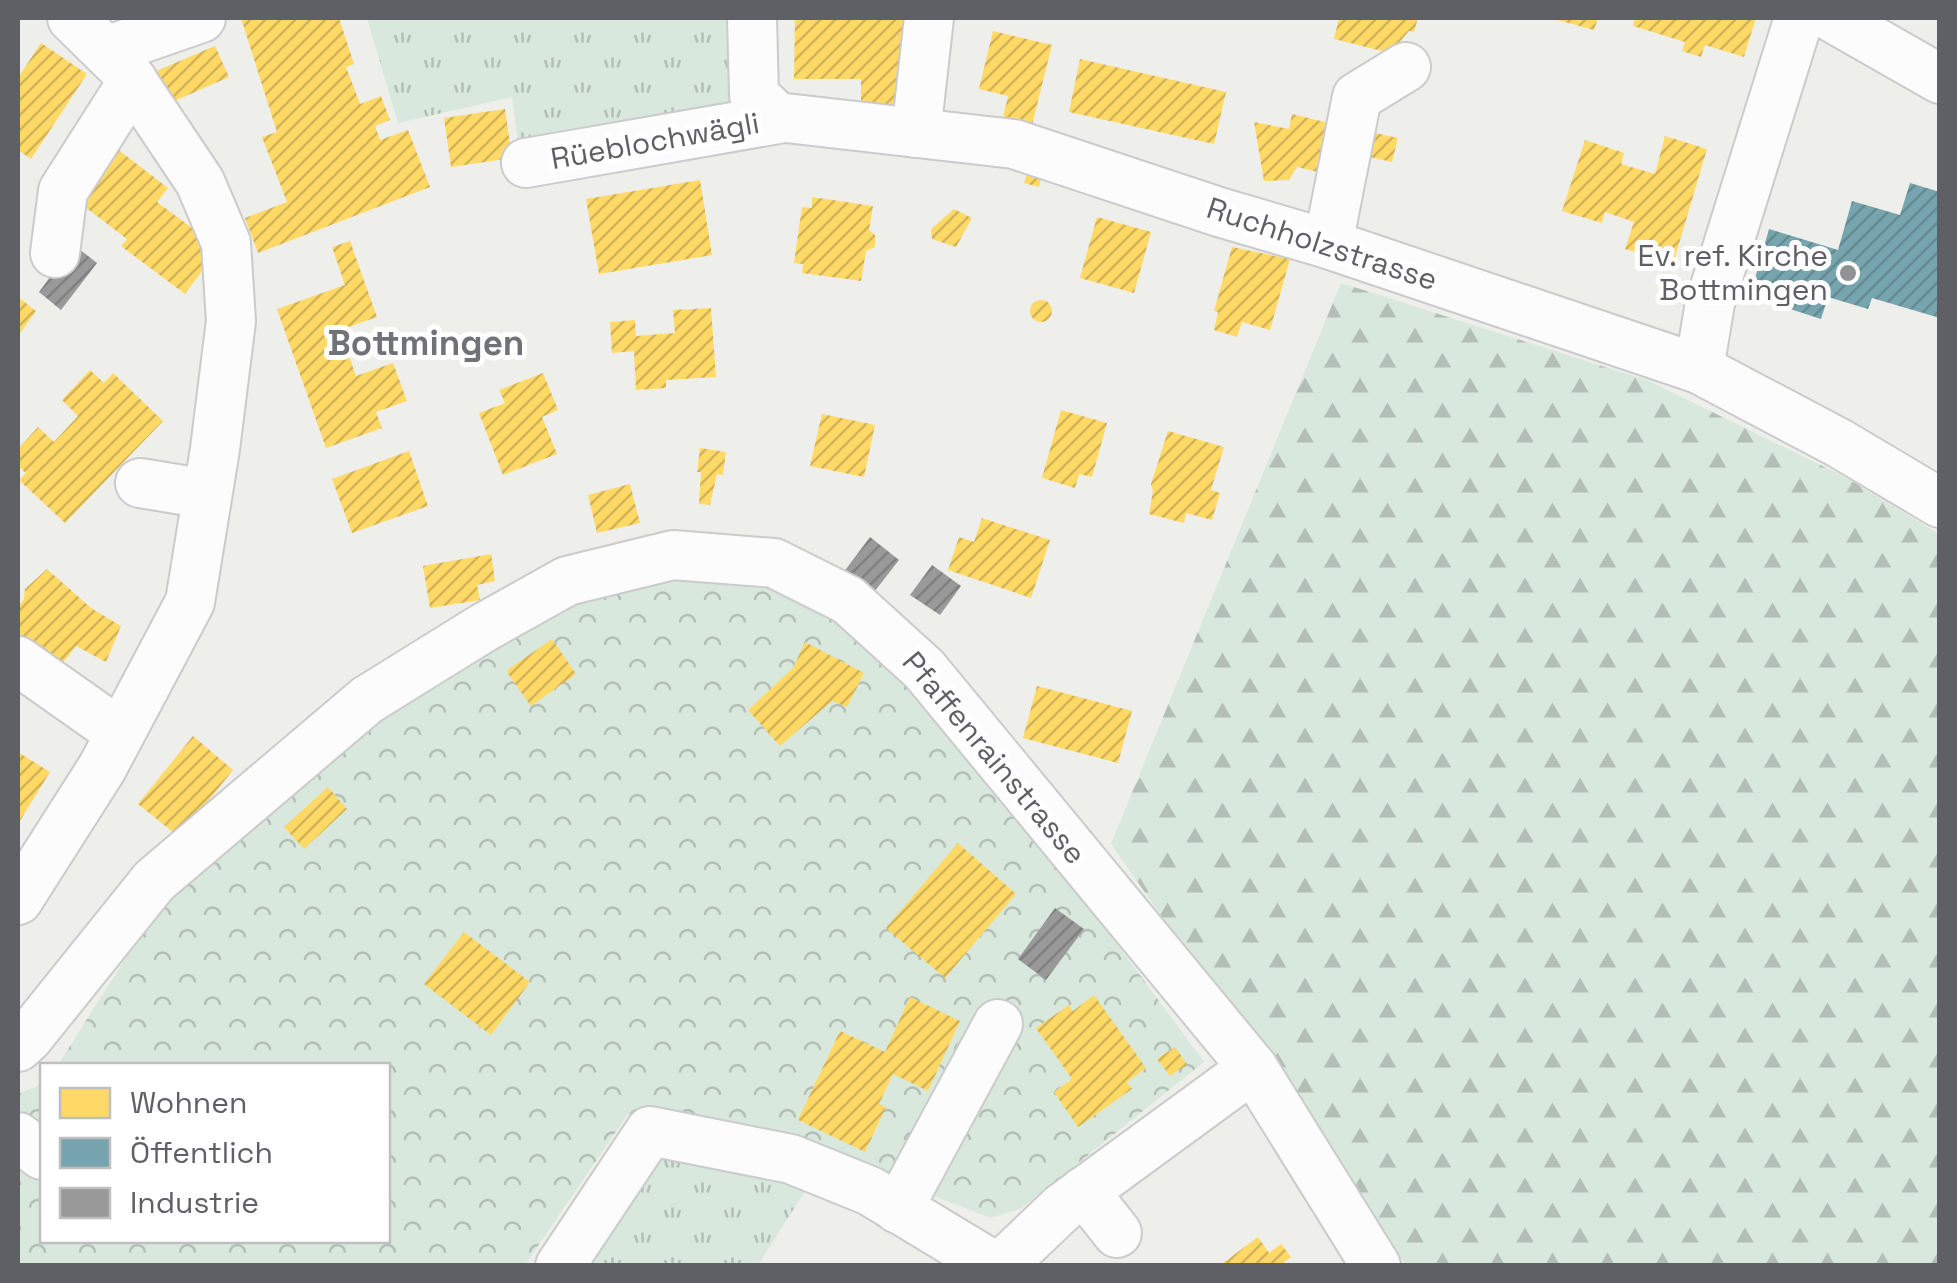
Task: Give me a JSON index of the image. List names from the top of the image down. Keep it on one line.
{"streets":{"street":["Rüeblochwägli","Ruchholzstrasse","Pfaffenrainstrasse"]},"crossings":[["Rüeblochwägli","Ruchholzstrasse"]],"districts":["Bottmingen"],"places":["Ev. ref. Kirche Bottmingen"],"legend":["Wohnen","Öffentlich","Industrie"]}
